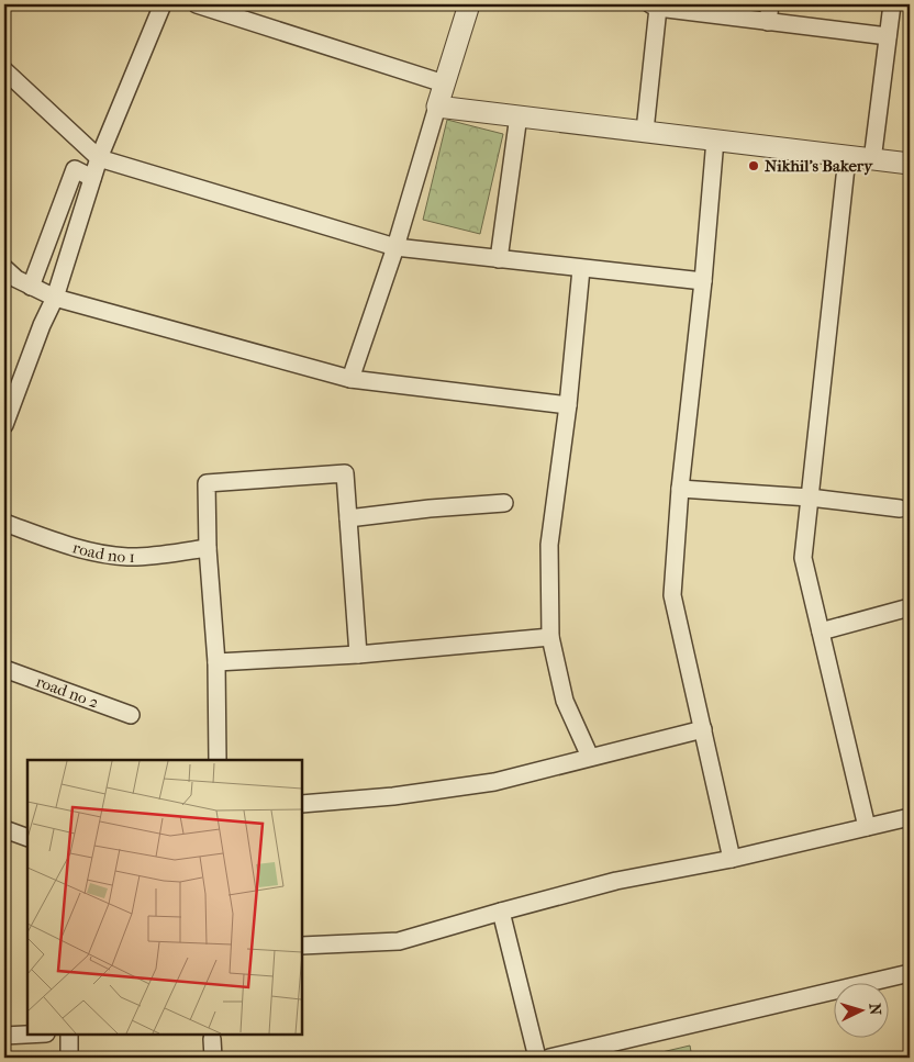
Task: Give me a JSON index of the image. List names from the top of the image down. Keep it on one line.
{"streets":{"street":["road no 1","road no 2"]},"places":["Nikhil's Bakery"],"north":"right"}
